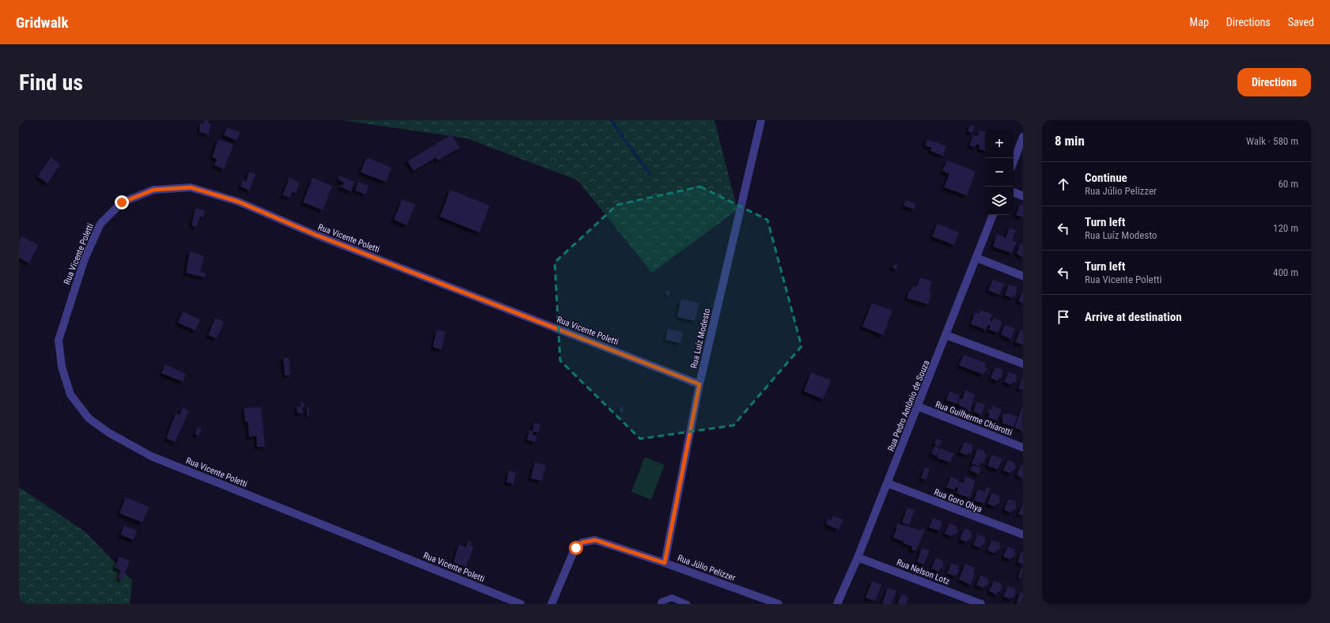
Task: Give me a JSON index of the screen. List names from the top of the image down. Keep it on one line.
{"streets":{"street":["Rua Vicente Poletti","Rua Luíz Modesto","Rua Pedro Antônio de Souza","Rua Guilherme Chiarotti","Rua Goro Ohya","Rua Júlio Pelizzer","Rua Nelson Lotz"]},"crossings":[["Rua Vicente Poletti","Rua Luíz Modesto"],["Rua Luíz Modesto","Rua Júlio Pelizzer"],["Rua Pedro Antônio de Souza","Rua Guilherme Chiarotti"],["Rua Pedro Antônio de Souza","Rua Goro Ohya"],["Rua Pedro Antônio de Souza","Rua Nelson Lotz"]],"page":{"header":"Gridwalk","nav":["Map","Directions","Saved"],"buttons":"Directions","title":"Find us","heading":["8 min","Walk · 580 m"],"map_buttons":["+","−"],"list":[["Continue","Rua Júlio Pelizzer","60 m"],["Turn left","Rua Luíz Modesto","120 m"],["Turn left","Rua Vicente Poletti","400 m"],"Arrive at destination"]}}
